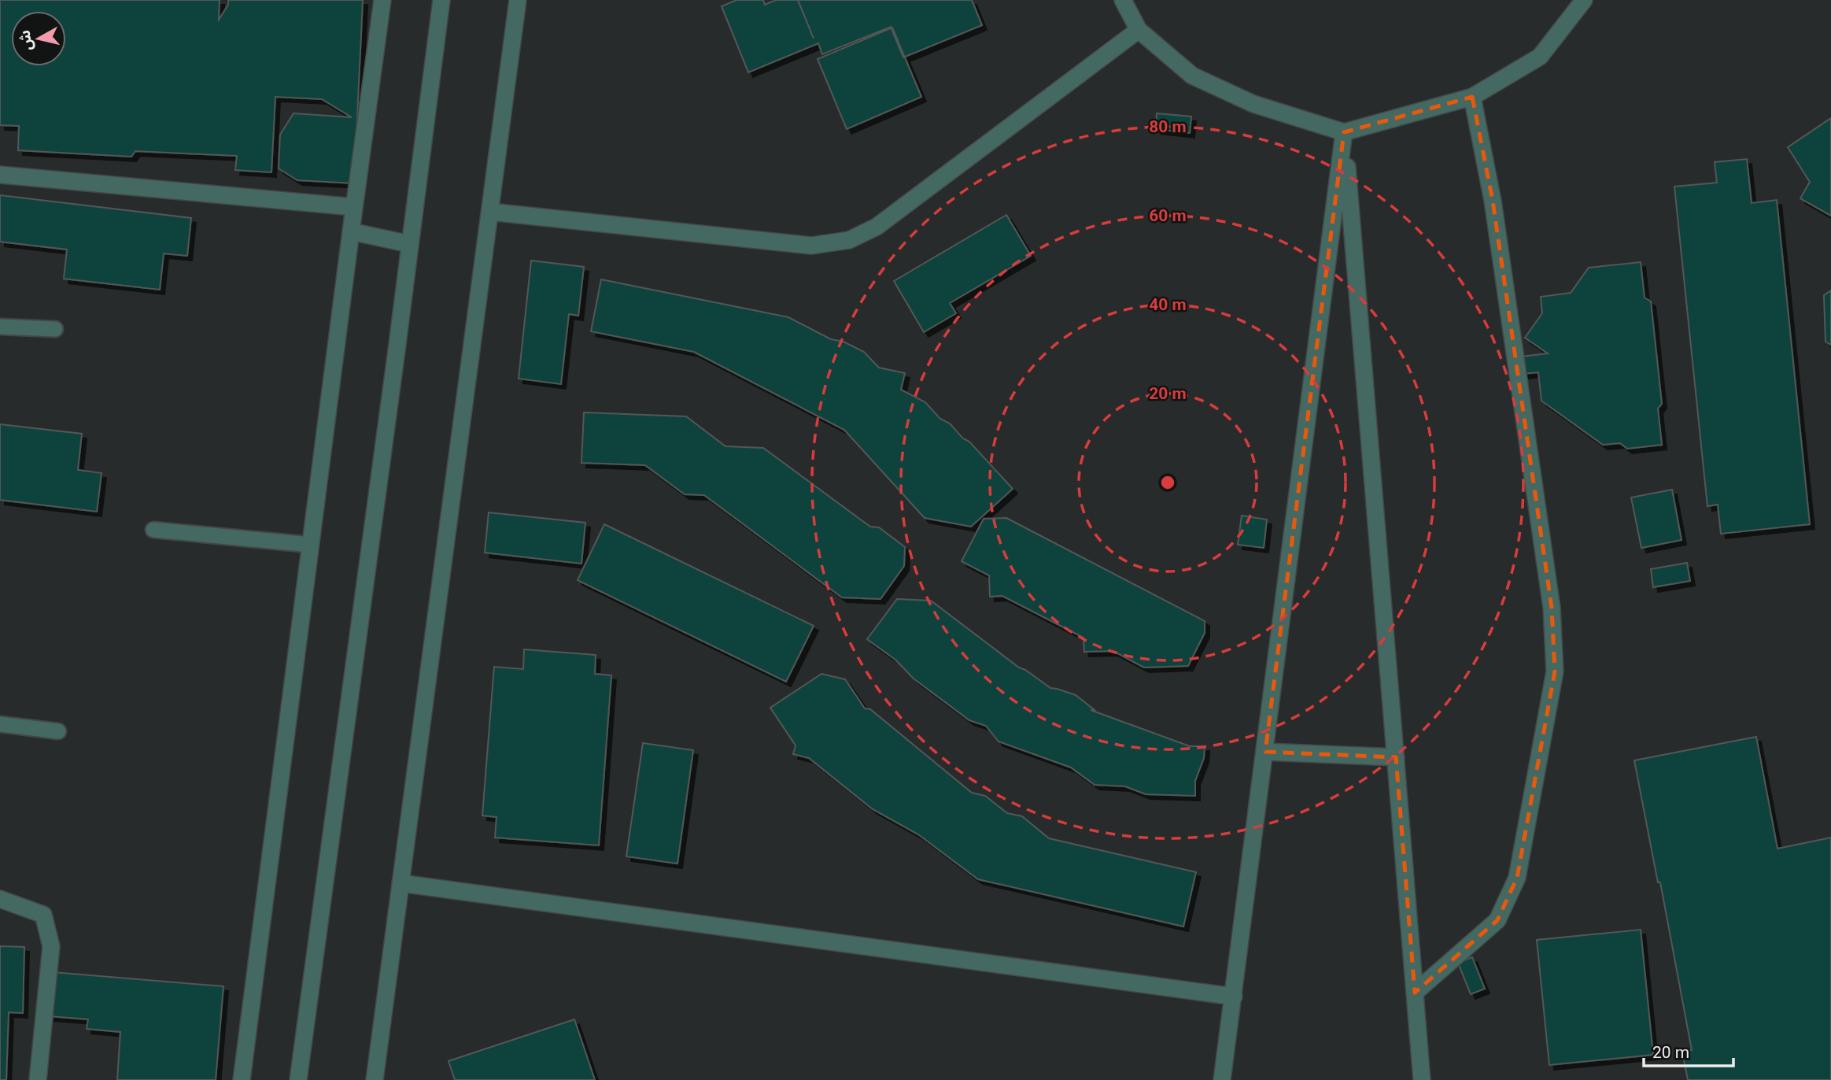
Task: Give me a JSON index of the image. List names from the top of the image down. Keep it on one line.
{"scale_bar":"20 m","north":"left","rings":["80 m","60 m","40 m","20 m"]}
